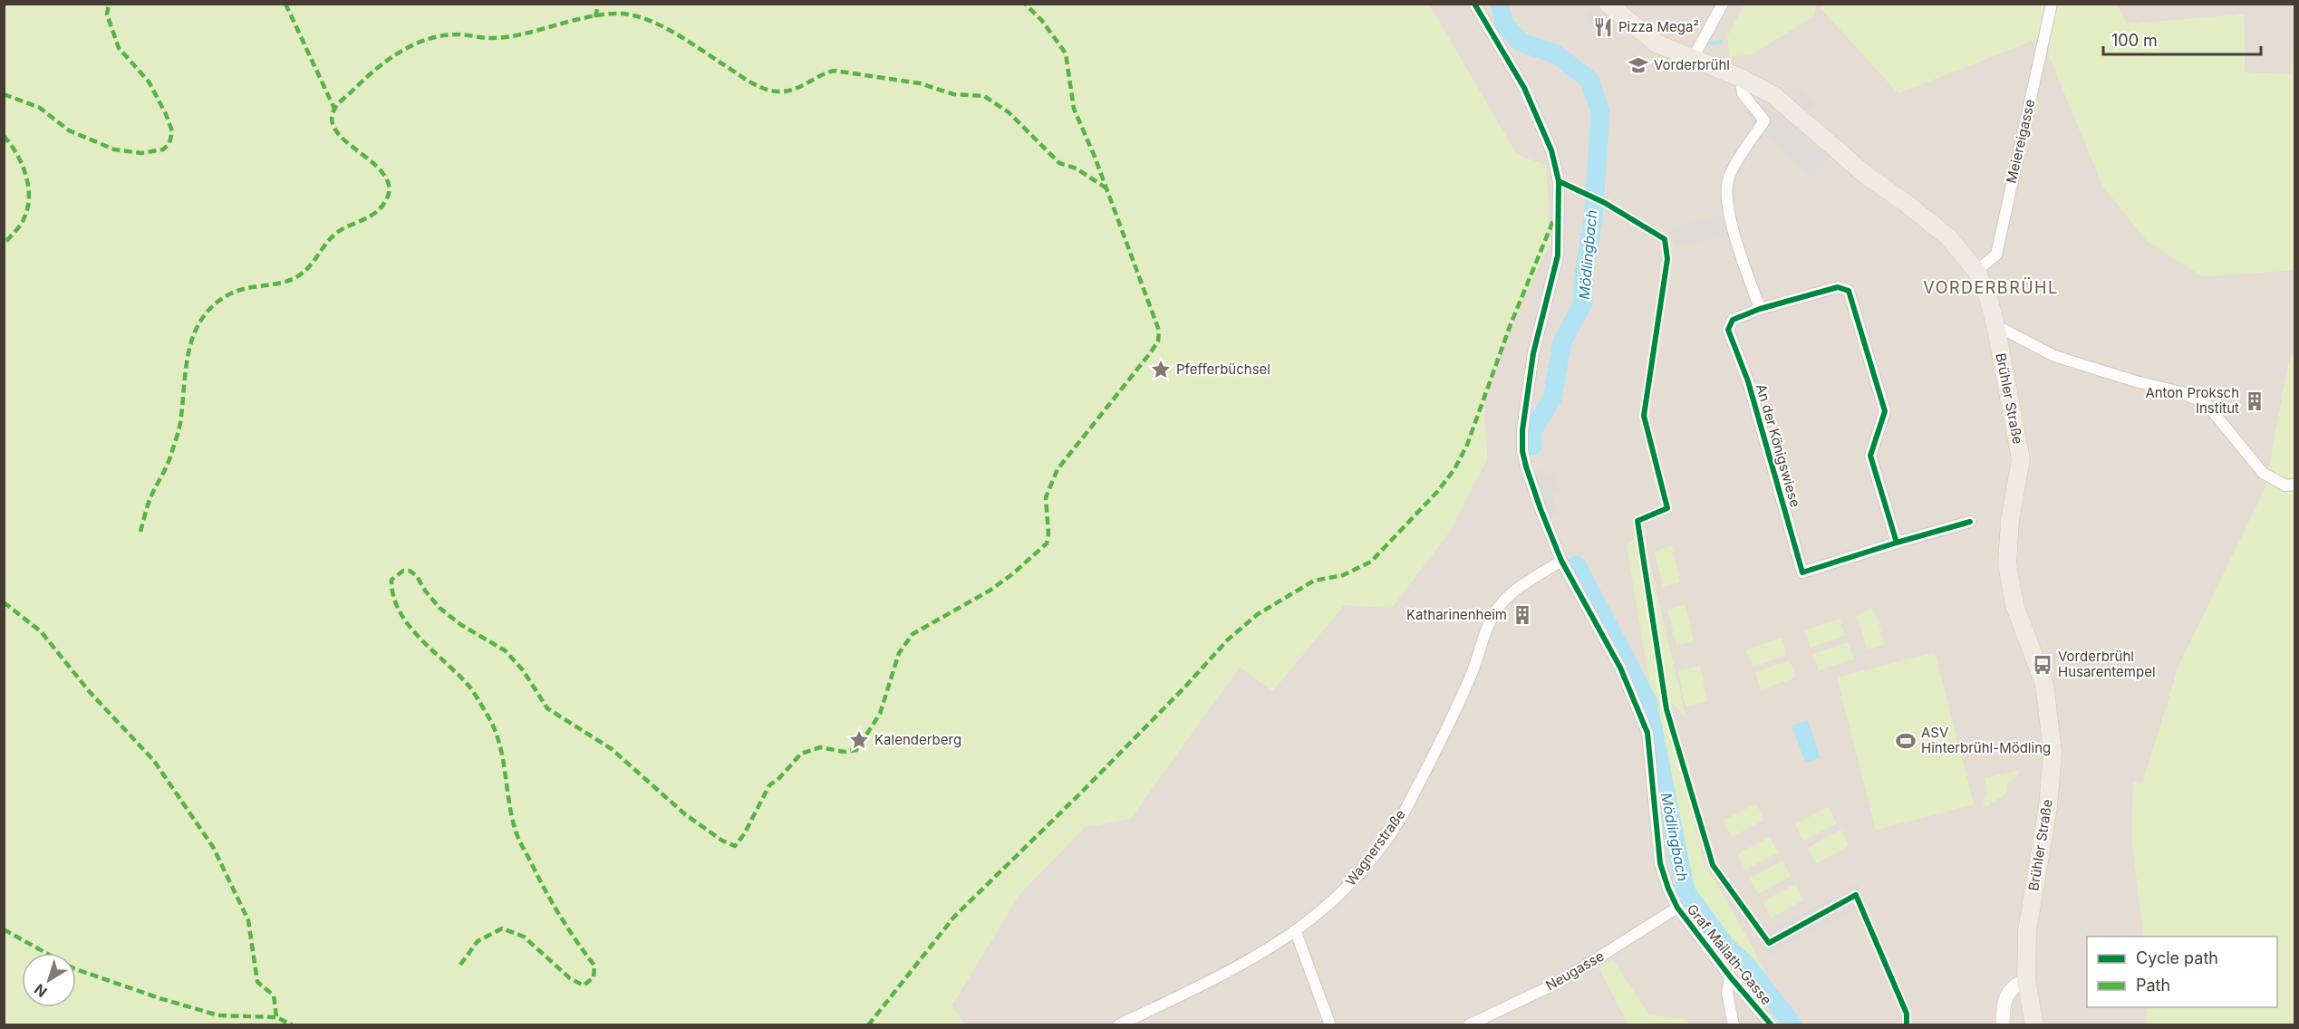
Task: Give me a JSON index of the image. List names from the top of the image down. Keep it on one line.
{"streets":{"main road":["Brühler Straße"],"street":["Meiereigasse","An der Königswiese","Wagnerstraße","Graf Mailath-Gasse","Neugasse"]},"crossings":[["Meiereigasse","Brühler Straße"],["Wagnerstraße","Graf Mailath-Gasse"],["Graf Mailath-Gasse","Neugasse"]],"districts":["VORDERBRÜHL"],"water":["Mödlingbach"],"places":{"restaurant":["Pizza Mega²"],"school or university":["Vorderbrühl"],"place":["Pfefferbüchsel","Kalenderberg"],"building":["Anton Proksch Institut","Katharinenheim"],"bus stop":["Vorderbrühl Husarentempel"],"sports":["ASV Hinterbrühl-Mödling"]},"legend":["Cycle path","Path"],"scale_bar":"100 m","north":"bottom left"}
